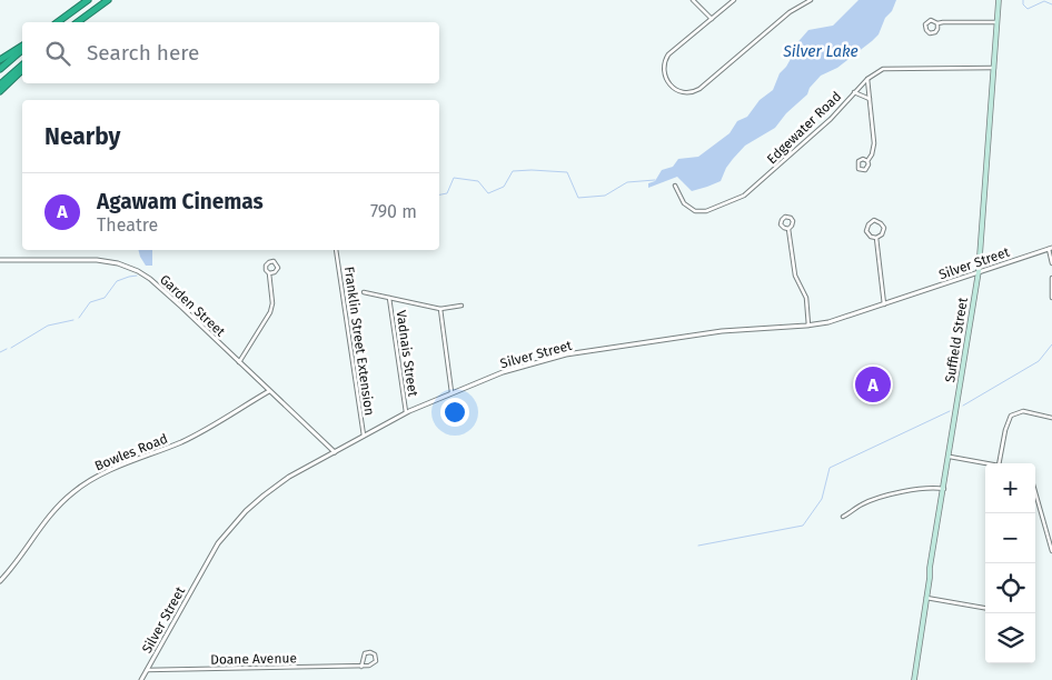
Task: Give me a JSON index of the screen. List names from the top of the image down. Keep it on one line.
{"streets":{"main road":["Suffield Street"],"street":["Edgewater Road","Silver Street","Garden Street","Franklin Street Extension","Vadnais Street","Bowles Road","Doane Avenue"]},"crossings":[["Edgewater Road","Suffield Street"],["Silver Street","Garden Street"],["Silver Street","Suffield Street"],["Silver Street","Franklin Street Extension"],["Silver Street","Vadnais Street"],["Silver Street","Doane Avenue"],["Garden Street","Bowles Road"]],"water":["Silver Lake"],"page":{"search":"Search here","heading":"Nearby","list":[{"mark":"A","name":"Agawam Cinemas","note":"Theatre","value":"790 m"}],"pins":"A","map_buttons":["+","−"]}}
